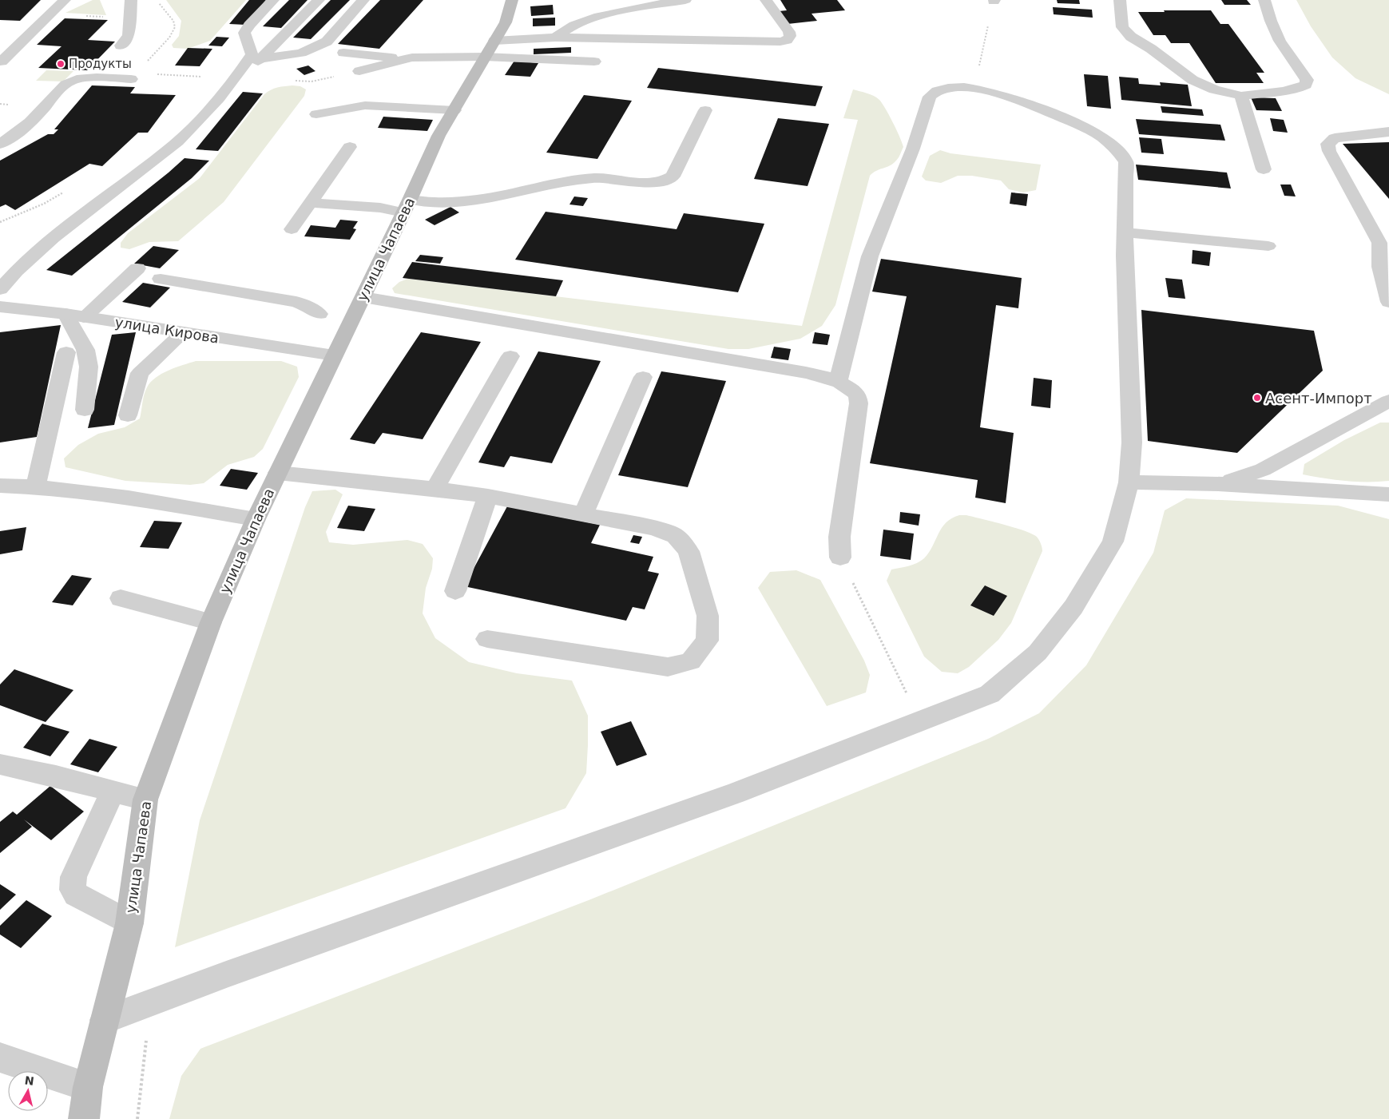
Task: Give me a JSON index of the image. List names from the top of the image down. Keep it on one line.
{"streets":{"main road":["улица Чапаева"],"street":["улица Кирова"]},"crossings":[["улица Чапаева","улица Кирова"]],"places":["Продукты","Асент-Импорт"],"north":"top"}
